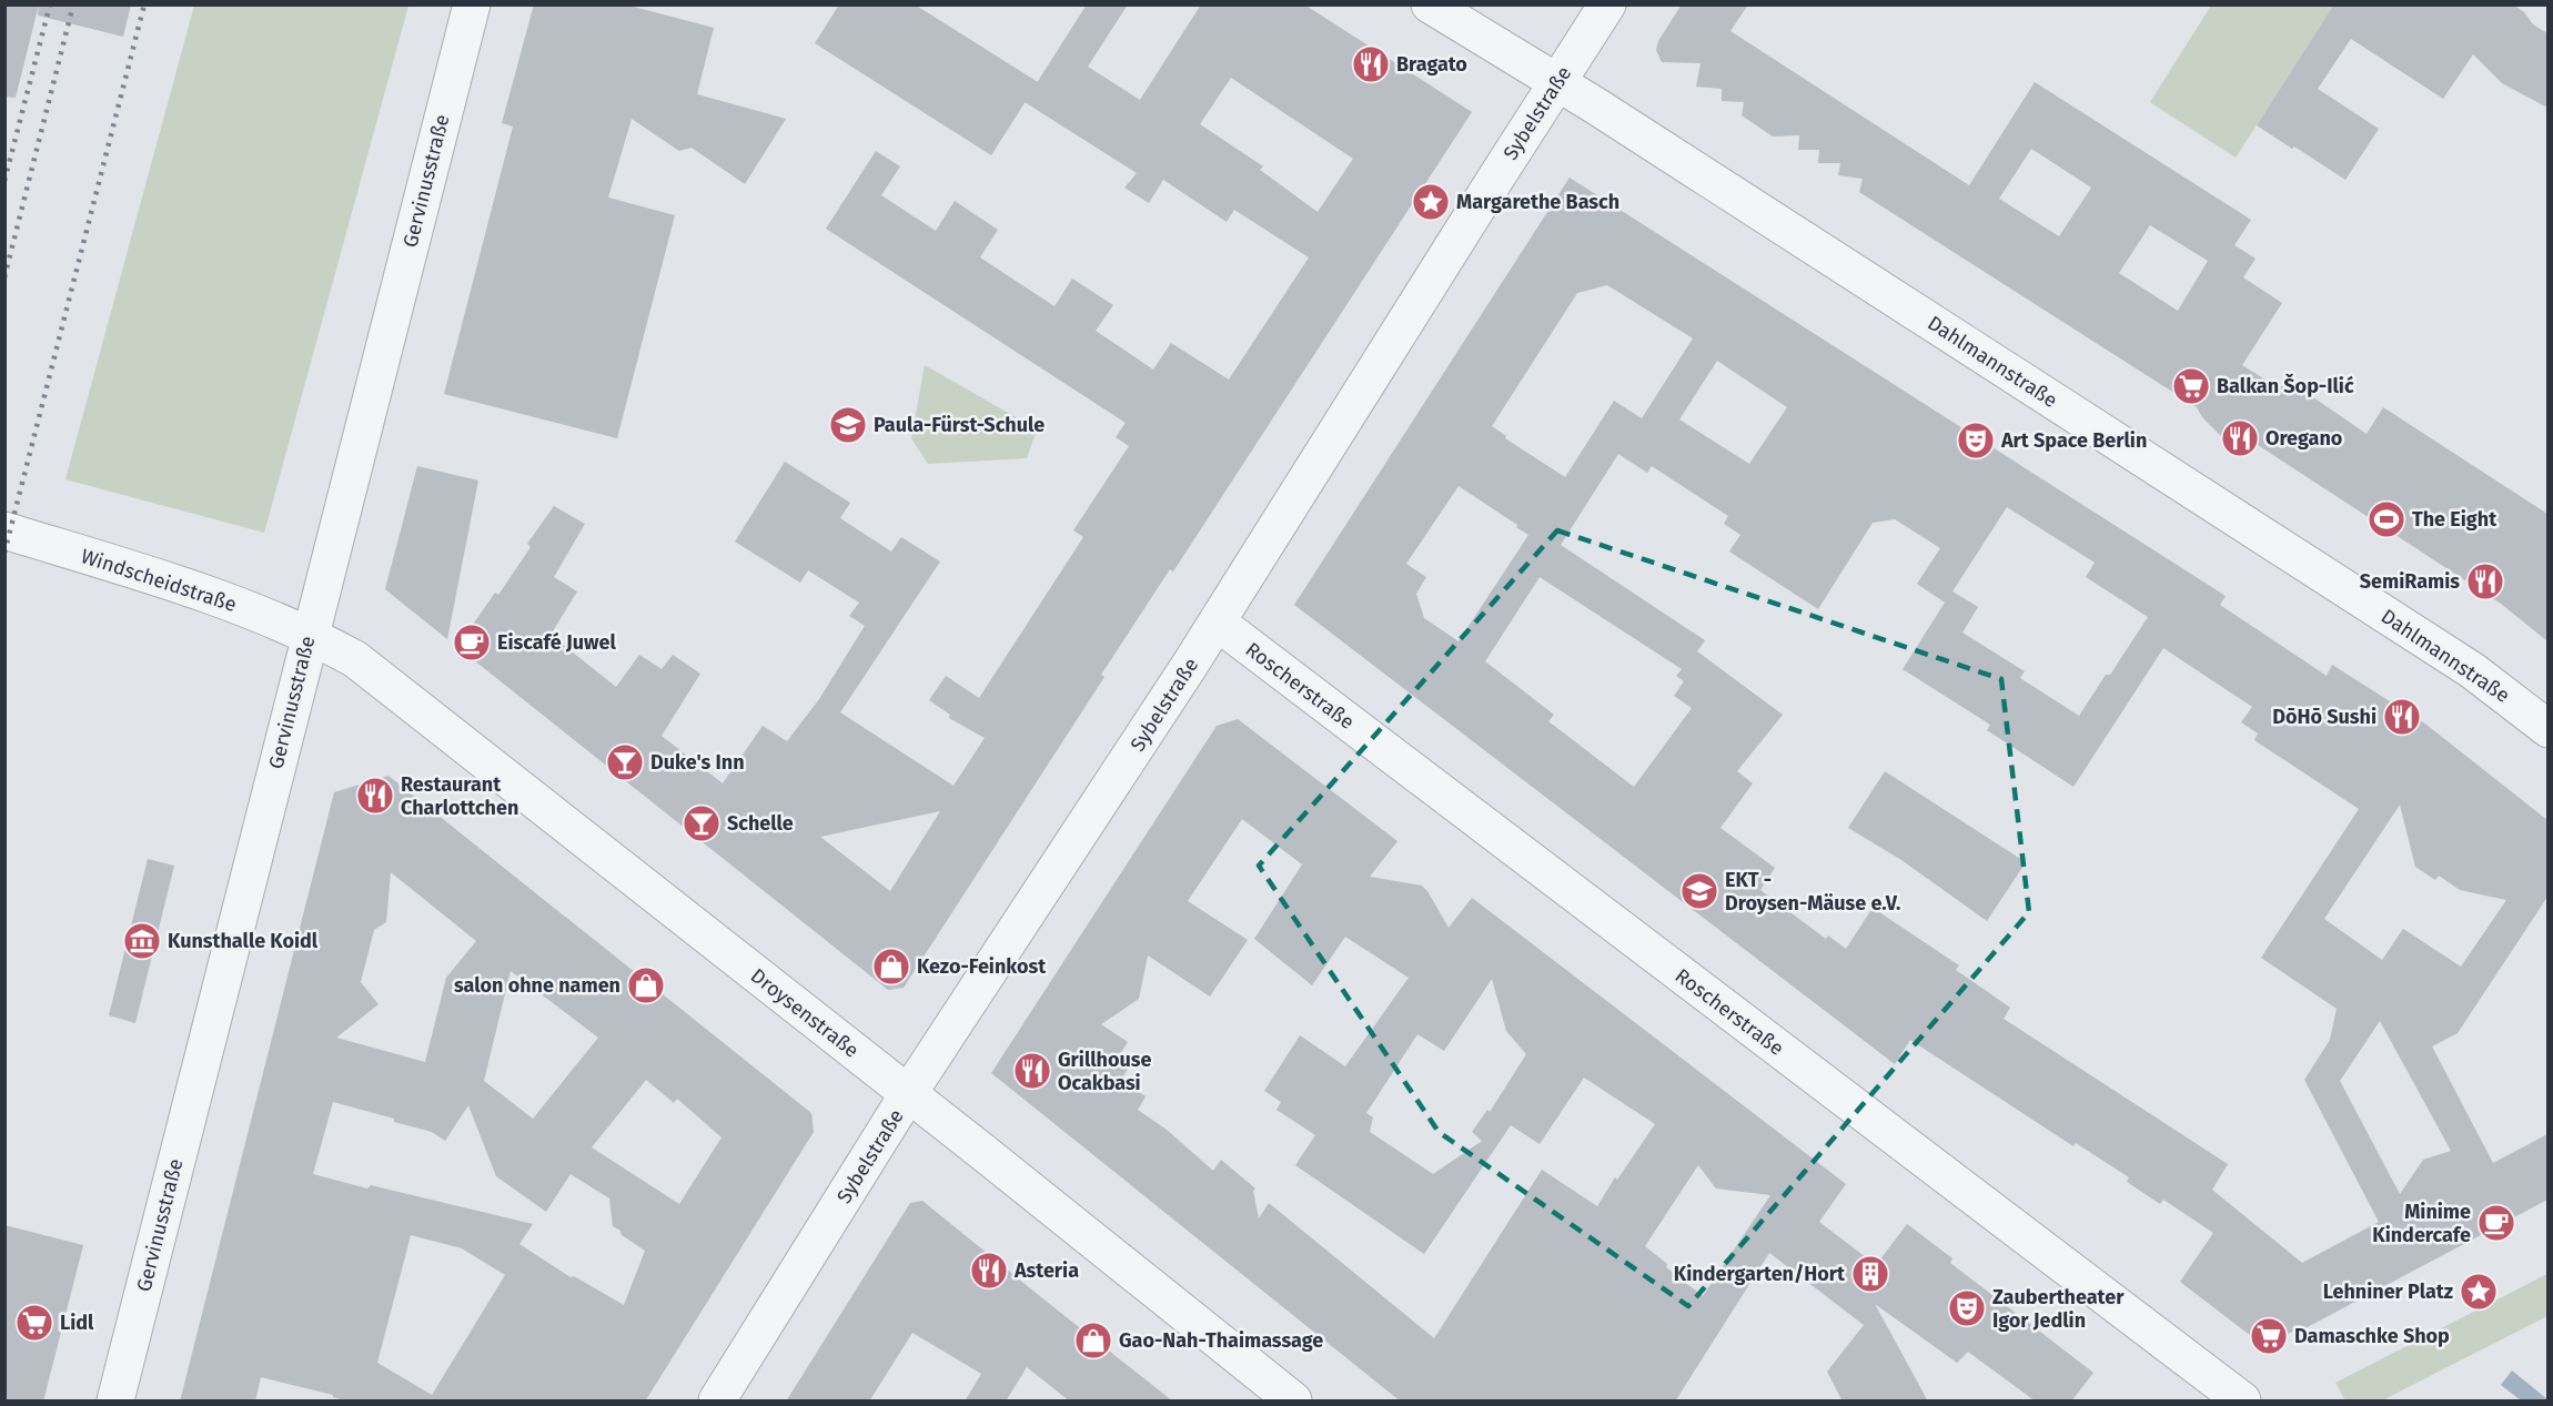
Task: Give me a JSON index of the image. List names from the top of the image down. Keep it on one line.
{"streets":{"street":["Sybelstraße","Gervinusstraße","Dahlmannstraße","Windscheidstraße","Roscherstraße","Droysenstraße"]},"crossings":[["Sybelstraße","Dahlmannstraße"],["Sybelstraße","Roscherstraße"],["Sybelstraße","Droysenstraße"],["Gervinusstraße","Windscheidstraße"],["Gervinusstraße","Droysenstraße"],["Windscheidstraße","Droysenstraße"]],"places":{"restaurant":["Bragato","Oregano","SemiRamis","DōHō Sushi","Restaurant Charlottchen","Grillhouse Ocakbasi","Asteria"],"place":["Margarethe Basch","Lehniner Platz"],"supermarket":["Balkan Šop-Ilić","Lidl","Damaschke Shop"],"school or university":["Paula-Fürst-Schule","EKT - Droysen-Mäuse e.V."],"theatre":["Art Space Berlin","Zaubertheater Igor Jedlin"],"sports":["The Eight"],"cafe":["Eiscafé Juwel","Minime Kindercafe"],"bar":["Duke's Inn","Schelle"],"museum":["Kunsthalle Koidl"],"shop":["Kezo-Feinkost","salon ohne namen","Gao-Nah-Thaimassage"],"building":["Kindergarten/Hort"]}}
